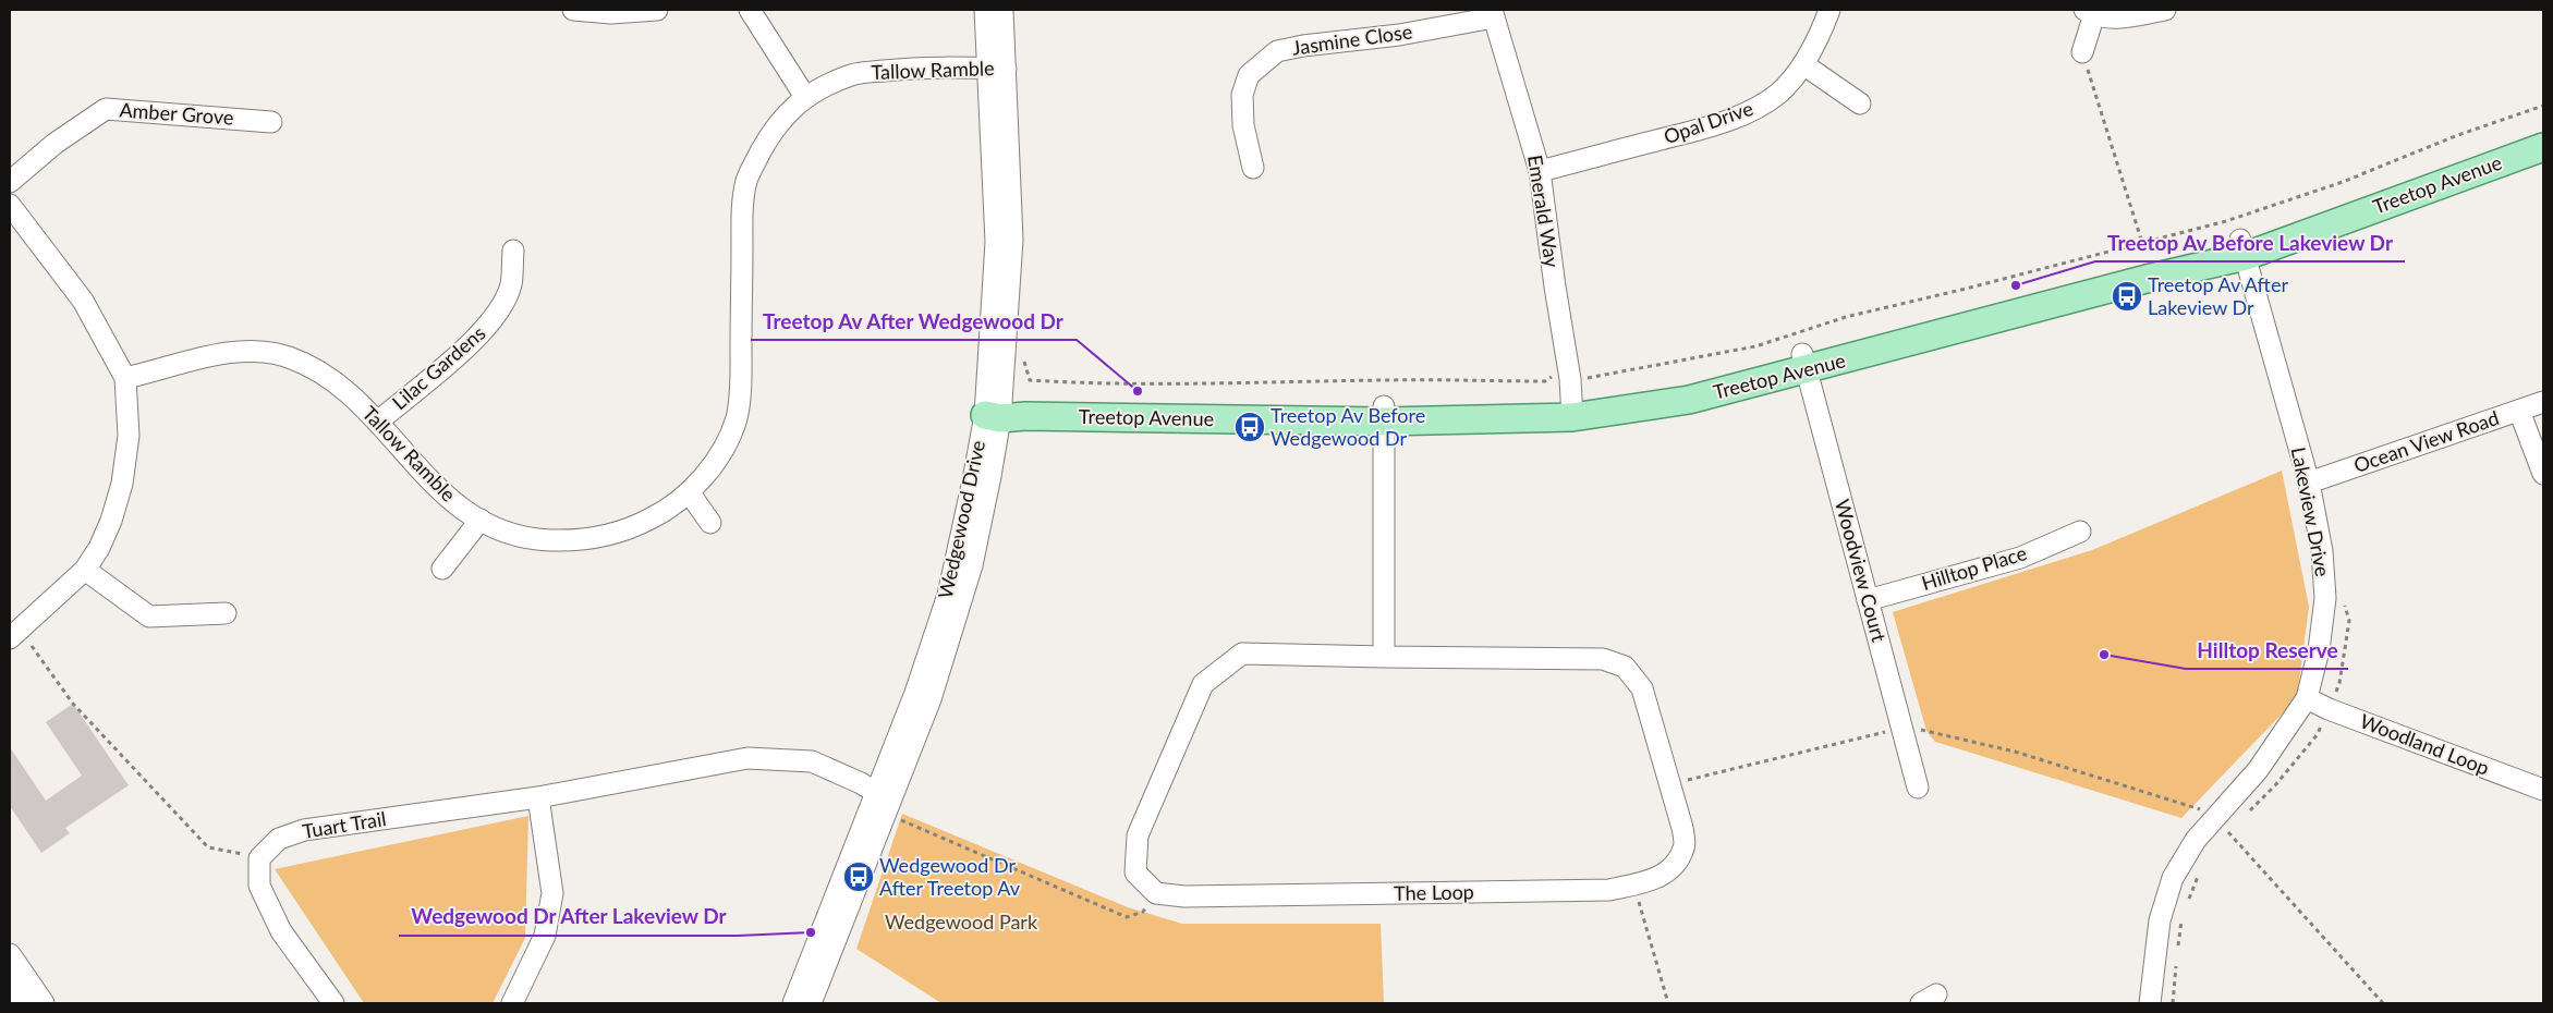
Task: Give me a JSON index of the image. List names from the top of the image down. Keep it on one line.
{"streets":{"main road":["Treetop Avenue"],"street":["Jasmine Close","Tallow Ramble","Amber Grove","Opal Drive","Emerald Way","Lilac Gardens","Ocean View Road","Lakeview Drive","Wedgewood Drive","Hilltop Place","Woodview Court","Woodland Loop","Tuart Trail","The Loop"]},"crossings":[["Jasmine Close","Emerald Way"],["Tallow Ramble","Lilac Gardens"],["Tallow Ramble","Wedgewood Drive"],["Opal Drive","Emerald Way"],["Treetop Avenue","Emerald Way"],["Treetop Avenue","Lakeview Drive"],["Treetop Avenue","Wedgewood Drive"],["Treetop Avenue","Woodview Court"],["Ocean View Road","Lakeview Drive"],["Lakeview Drive","Woodland Loop"],["Wedgewood Drive","Tuart Trail"],["Hilltop Place","Woodview Court"]],"parks":["Wedgewood Park"],"places":{"other":["Treetop Av Before Lakeview Dr","Treetop Av After Wedgewood Dr","Hilltop Reserve","Wedgewood Dr After Lakeview Dr"],"bus stop":["Treetop Av After Lakeview Dr","Treetop Av Before Wedgewood Dr","Wedgewood Dr After Treetop Av"]}}
